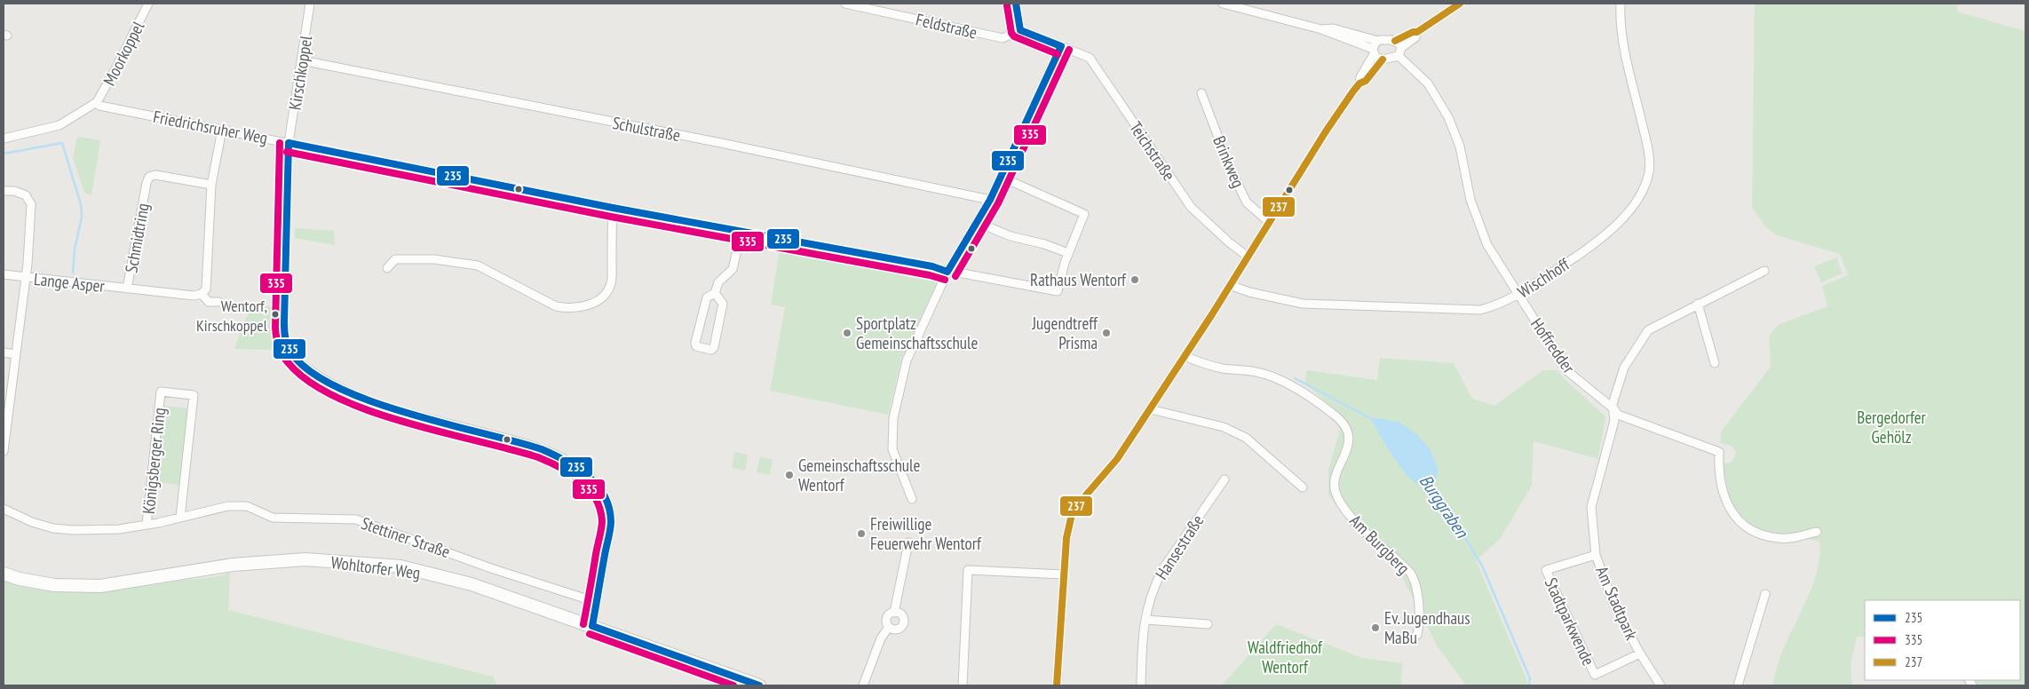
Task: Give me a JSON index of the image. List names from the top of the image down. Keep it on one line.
{"streets":{"main road":["Wohltorfer Weg"],"street":["Feldstraße","Moorkoppel","Kirschkoppel","Friedrichsruher Weg","Schulstraße","Teichstraße","Brinkweg","Schmidtring","Wischhoff","Lange Asper","Hoffredder","Königsberger Ring","Stettiner Straße","Am Burgberg","Hansestraße","Am Stadtpark","Stadtparkwende"]},"crossings":[["Feldstraße","Teichstraße"],["Moorkoppel","Friedrichsruher Weg"],["Kirschkoppel","Friedrichsruher Weg"],["Kirschkoppel","Schulstraße"],["Kirschkoppel","Stettiner Straße"],["Kirschkoppel","Wohltorfer Weg"],["Schmidtring","Lange Asper"],["Wischhoff","Hoffredder"],["Hoffredder","Am Stadtpark"],["Königsberger Ring","Stettiner Straße"],["Am Stadtpark","Stadtparkwende"]],"water":["Burggraben"],"parks":["Bergedorfer Gehölz","Waldfriedhof Wentorf"],"places":["Rathaus Wentorf","Wentorf, Kirschkoppel","Sportplatz Gemeinschaftsschule","Jugendtreff Prisma","Gemeinschaftsschule Wentorf","Freiwillige Feuerwehr Wentorf","Ev. Jugendhaus MaBu"],"lines":["transit line 235","transit line 237","transit line 335"],"legend":["235","335","237"]}
